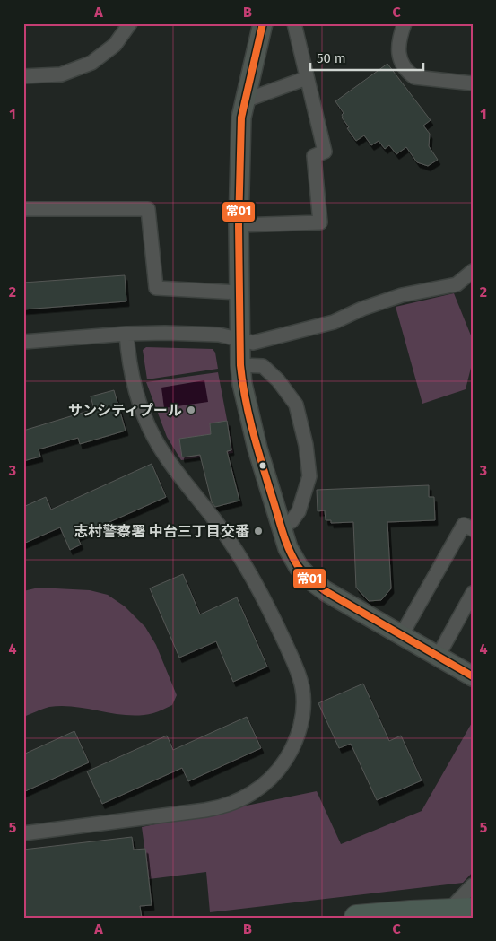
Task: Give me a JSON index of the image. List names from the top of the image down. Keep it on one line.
{"places":["サンシティプール","志村警察署 中台三丁目交番"],"lines":["transit line 常01"],"scale_bar":"50 m","grid":{"columns":["A","B","C"],"rows":["1","2","3","4","5"]}}
